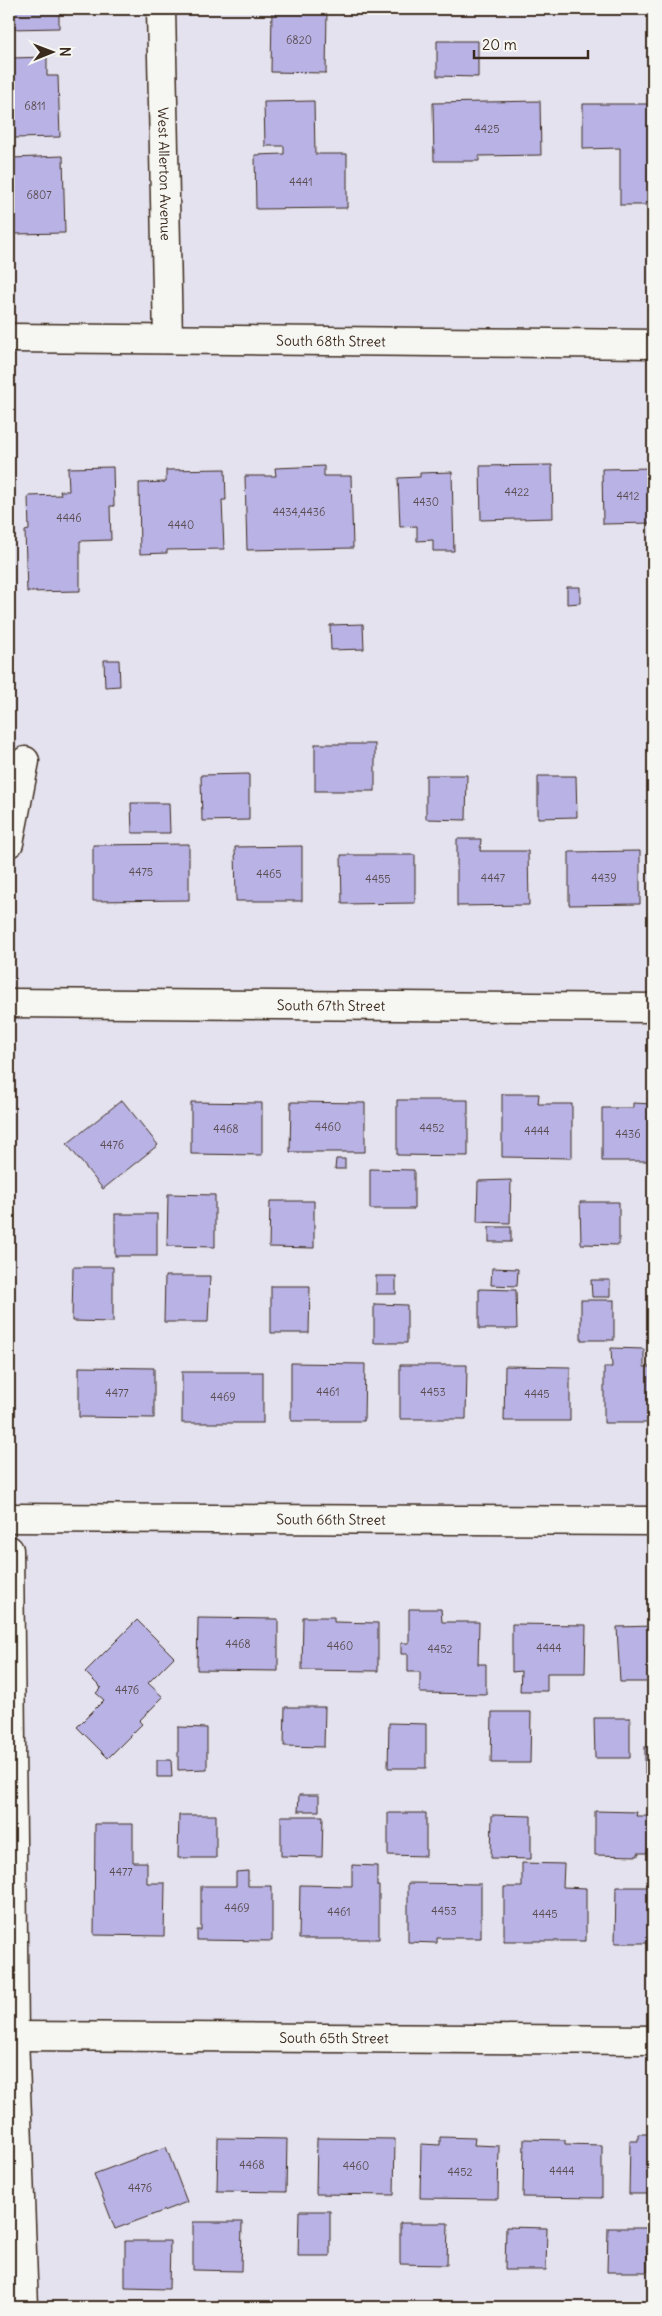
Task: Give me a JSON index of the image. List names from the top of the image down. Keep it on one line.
{"streets":{"street":["West Allerton Avenue","South 68th Street","South 67th Street","South 66th Street","South 65th Street"]},"crossings":[["West Allerton Avenue","South 68th Street"]],"house_numbers":["6820","6811","4425","4441","6807","4422","4412","4430","4434,4436","4446","4440","4475","4465","4447","4439","4455","4460","4452","4468","4444","4436","4476","4461","4453","4477","4445","4469","4468","4460","4444","4452","4476","4477","4469","4453","4461","4445","4468","4460","4444","4452","4476"],"scale_bar":"20 m","north":"right"}
